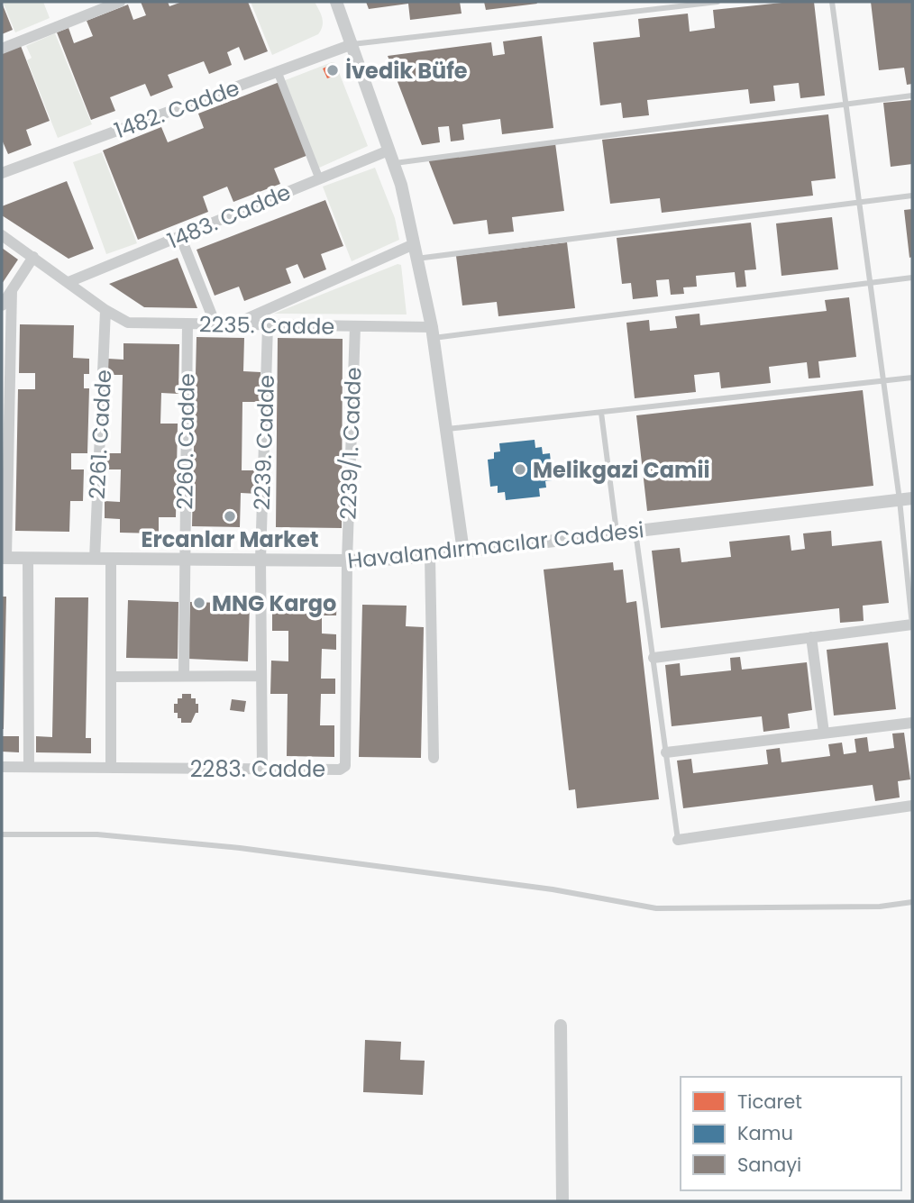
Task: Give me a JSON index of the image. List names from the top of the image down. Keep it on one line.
{"streets":{"street":["1482. Cadde","1483. Cadde","2235. Cadde","2261. Cadde","2260. Cadde","2239. Cadde","2239/1. Cadde","Havalandırmacılar Caddesi","2283. Cadde"]},"crossings":[["1483. Cadde","2235. Cadde"],["2235. Cadde","2261. Cadde"],["2235. Cadde","2260. Cadde"],["2235. Cadde","2239. Cadde"],["2235. Cadde","2239/1. Cadde"],["2261. Cadde","Havalandırmacılar Caddesi"],["2260. Cadde","Havalandırmacılar Caddesi"],["2239. Cadde","Havalandırmacılar Caddesi"],["2239. Cadde","2283. Cadde"],["2239/1. Cadde","Havalandırmacılar Caddesi"],["2239/1. Cadde","2283. Cadde"],["Havalandırmacılar Caddesi","2283. Cadde"]],"places":["İvedik Büfe","Melikgazi Camii","Ercanlar Market","MNG Kargo"],"legend":["Ticaret","Kamu","Sanayi"]}
